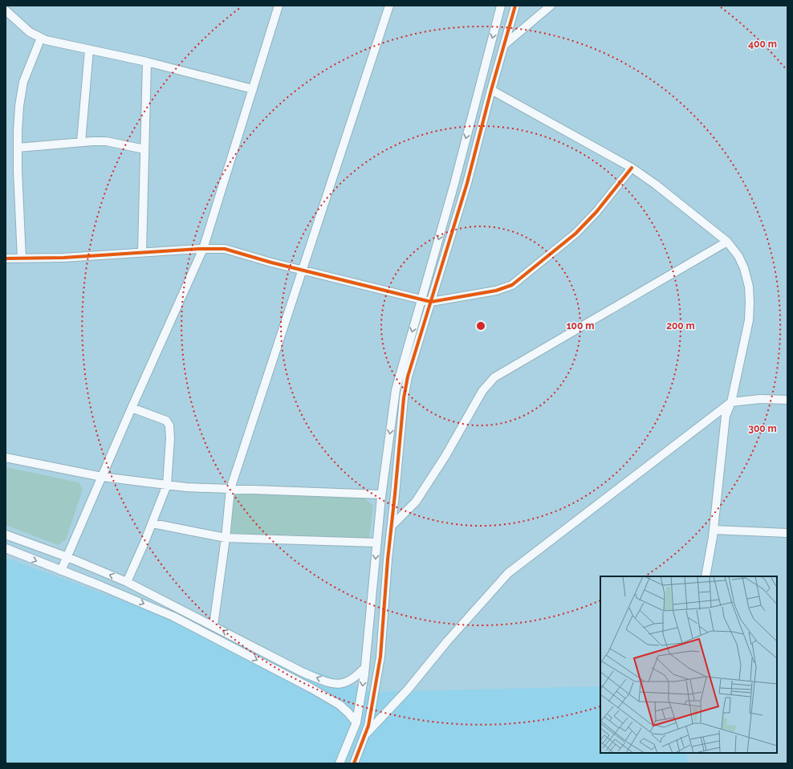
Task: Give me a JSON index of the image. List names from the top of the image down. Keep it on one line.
{"rings":["400 m","100 m","200 m","300 m"]}
